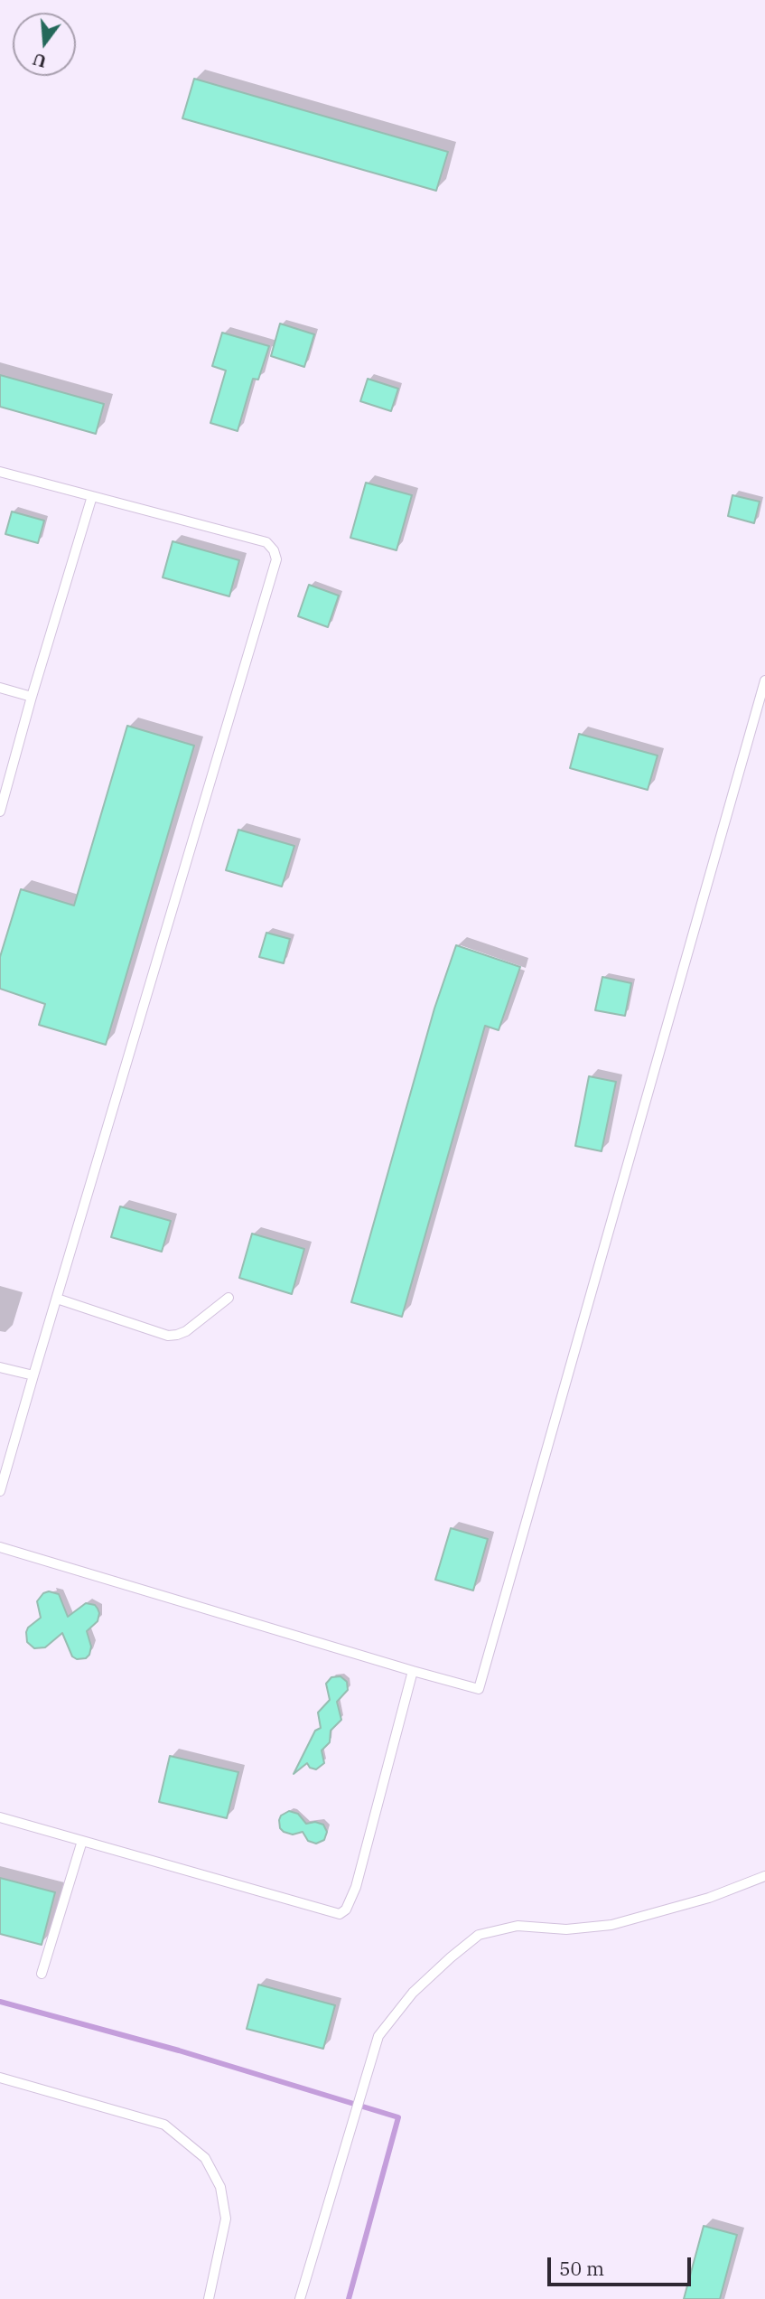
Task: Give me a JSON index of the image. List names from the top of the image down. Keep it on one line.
{"scale_bar":"50 m","north":"bottom"}
